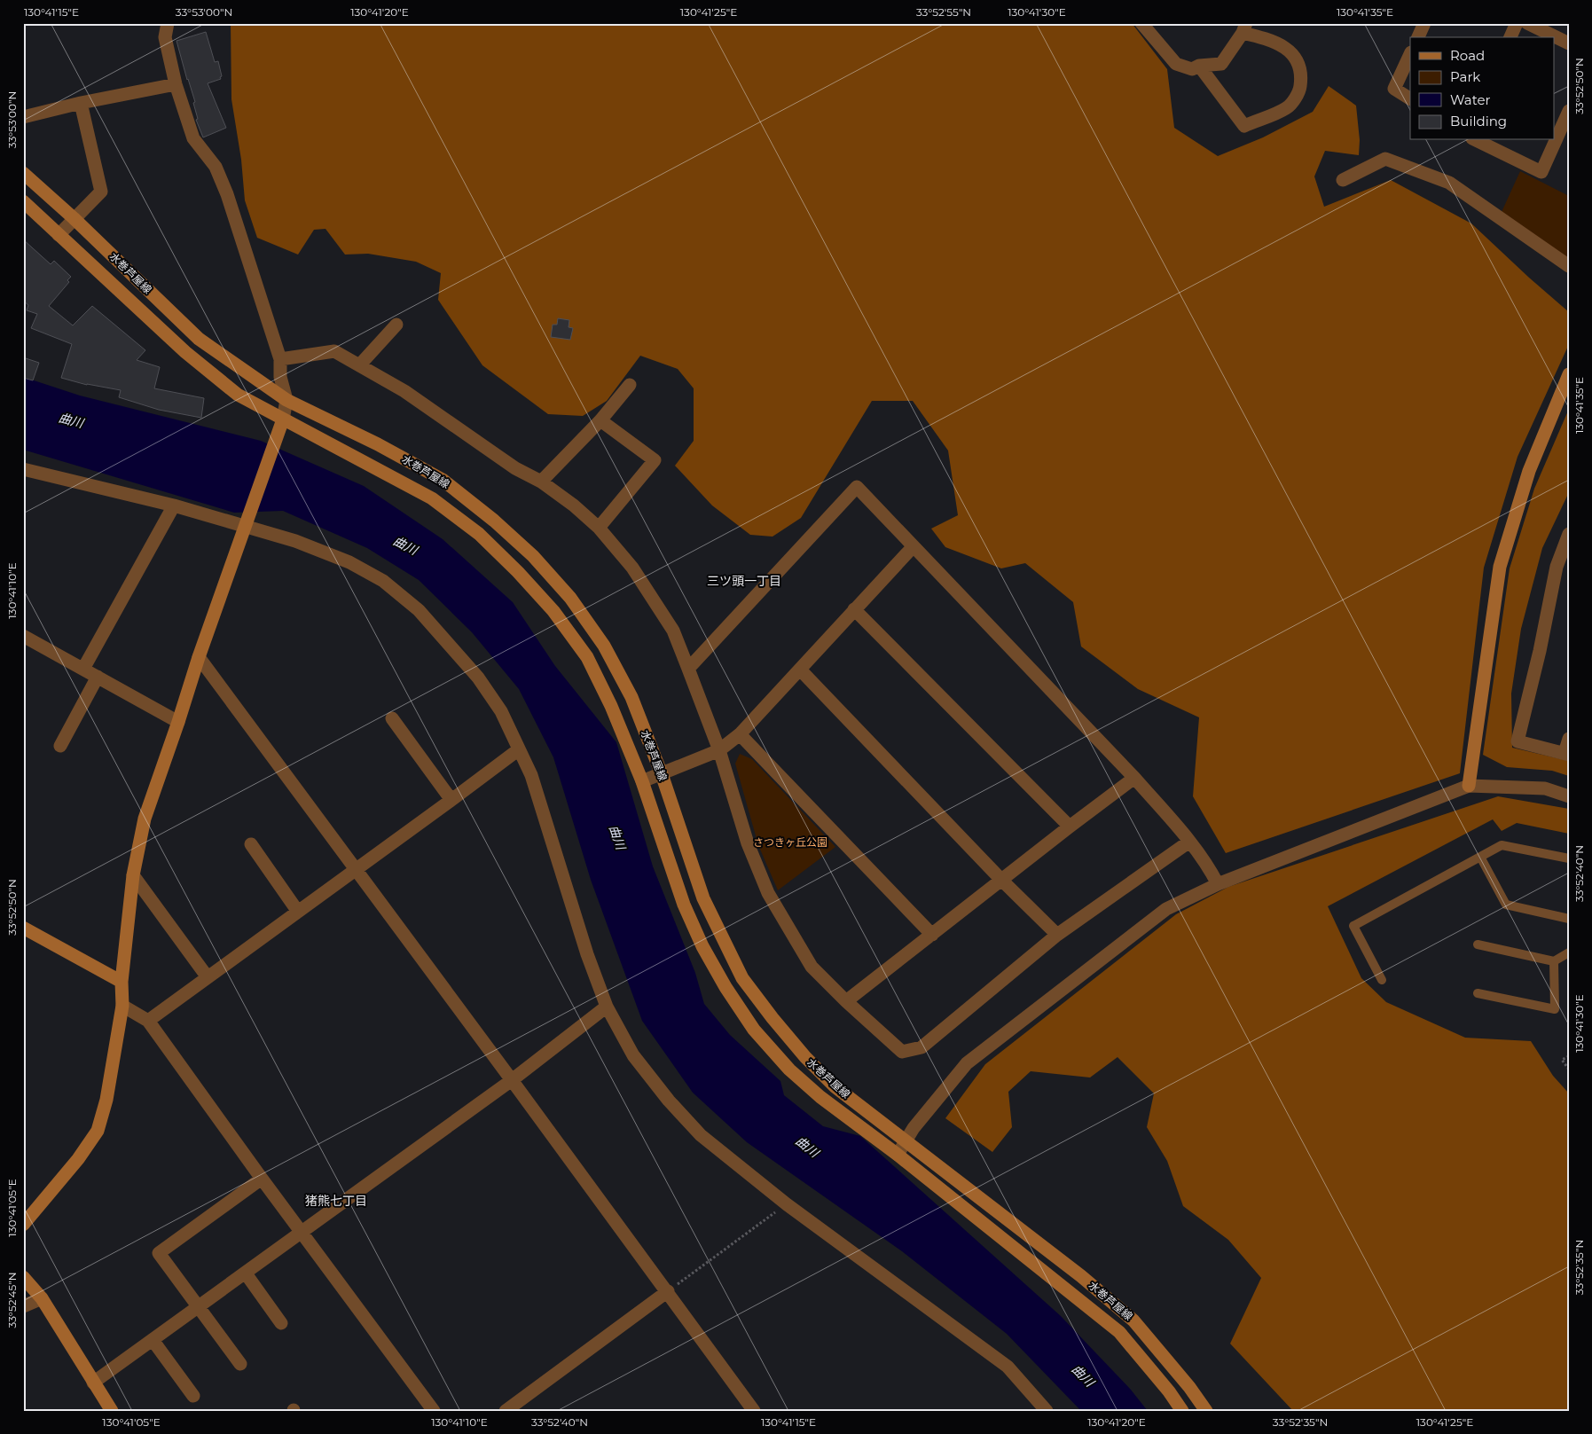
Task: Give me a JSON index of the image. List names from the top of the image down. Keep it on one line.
{"streets":{"main road":["水巻芦屋線"]},"districts":["三ツ頭一丁目","猪熊七丁目"],"water":["曲川"],"parks":["さつきヶ丘公園"],"legend":["Road","Park","Water","Building"],"coordinates":["130°41'15\"E","33°53'00\"N","130°41'20\"E","130°41'25\"E","33°52'55\"N","130°41'30\"E","130°41'35\"E","33°52'50\"N","130°41'10\"E","33°52'40\"N","130°41'05\"E","33°52'35\"N","33°52'45\"N"]}
